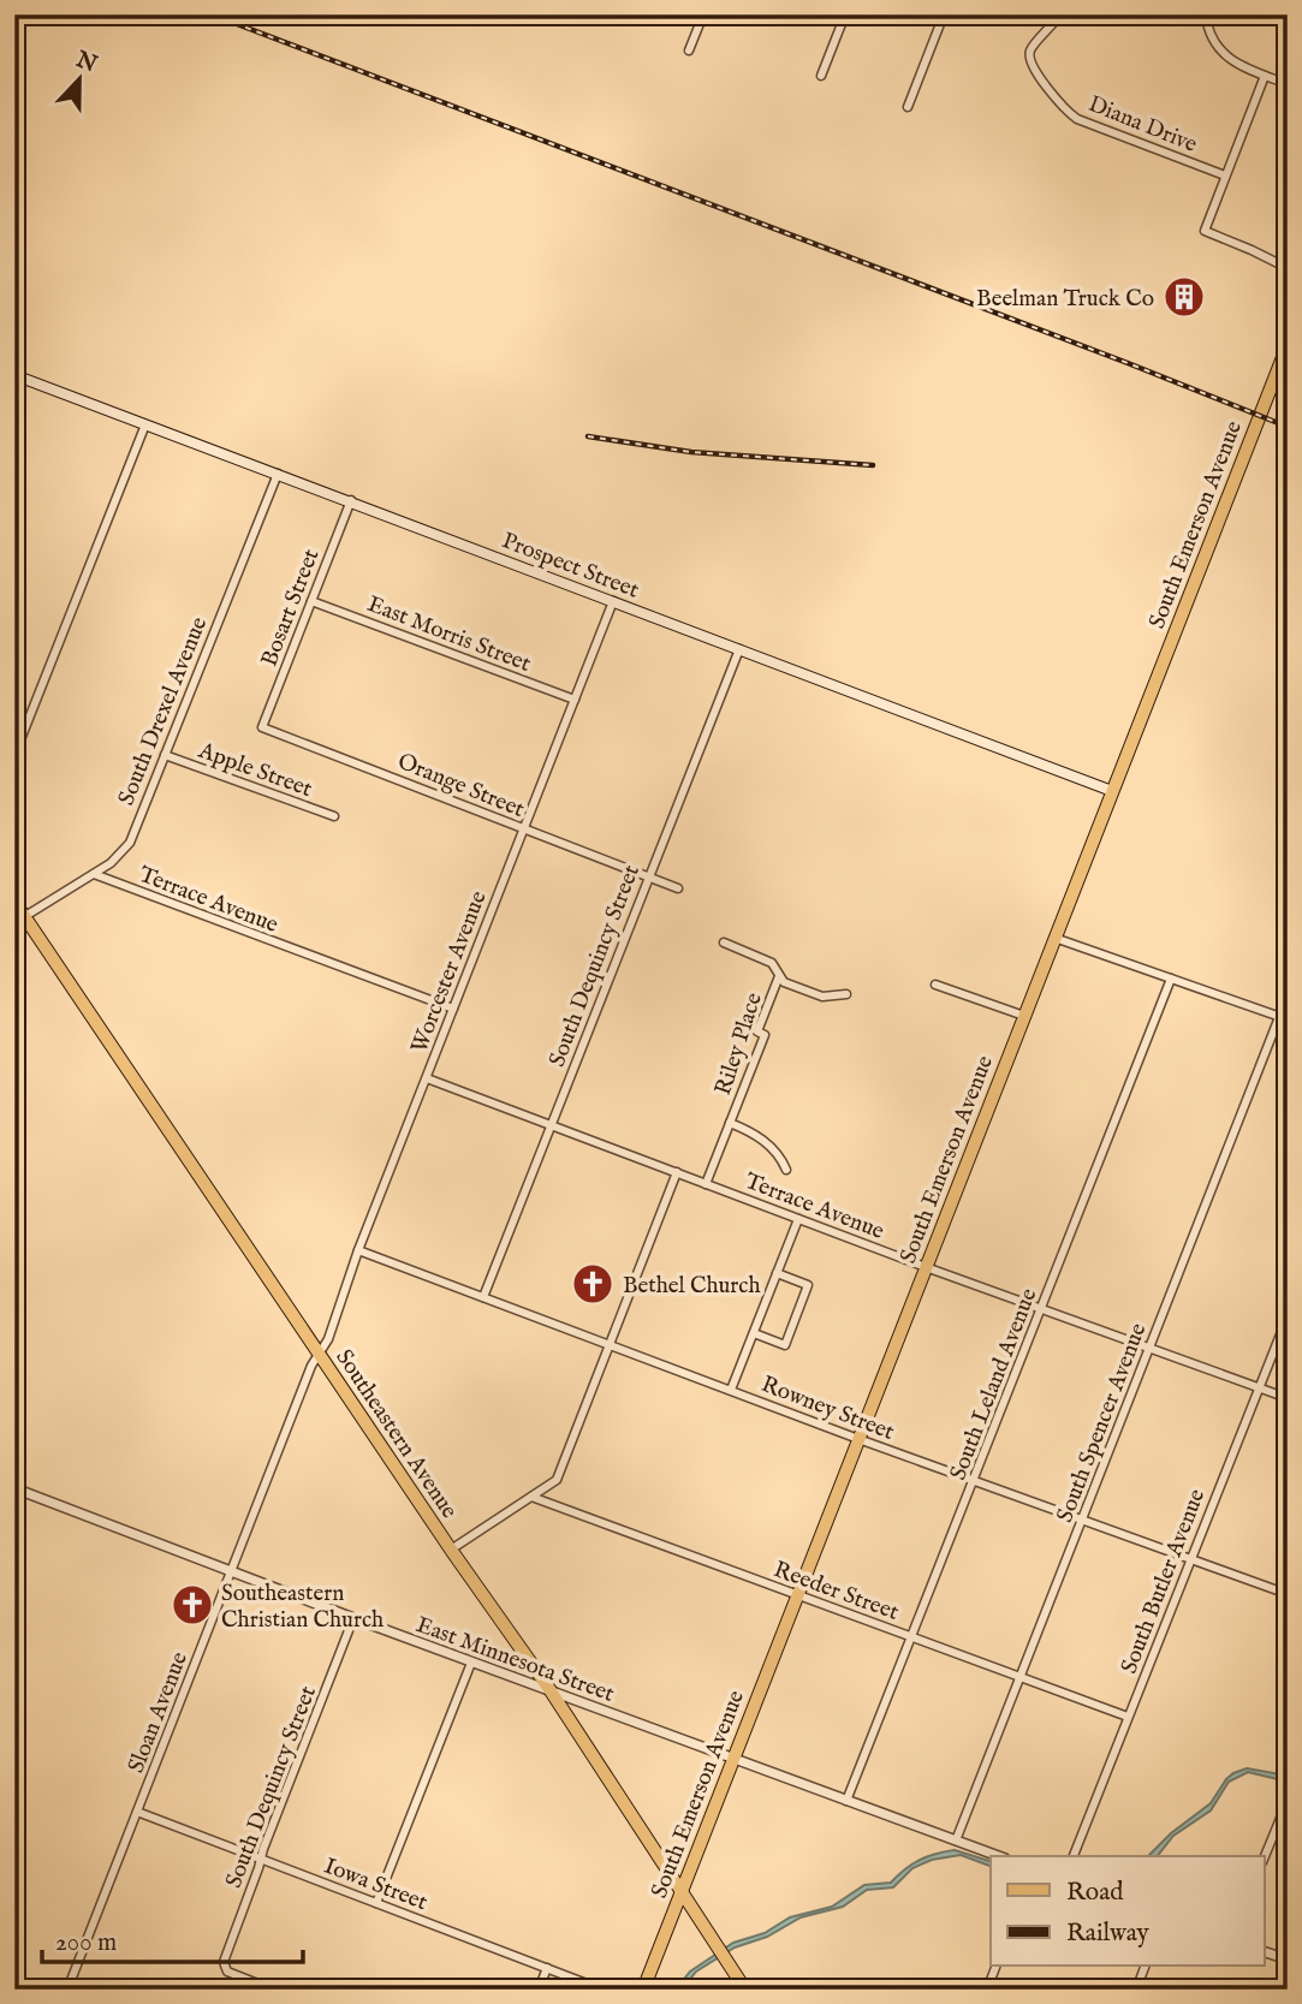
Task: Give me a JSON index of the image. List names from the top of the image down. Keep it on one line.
{"streets":{"main road":["South Emerson Avenue","Prospect Street","Southeastern Avenue"],"street":["Diana Drive","Bosart Street","East Morris Street","South Drexel Avenue","Apple Street","Orange Street","Terrace Avenue","South Dequincy Street","Worcester Avenue","Riley Place","South Leland Avenue","Rowney Street","South Spencer Avenue","South Butler Avenue","Reeder Street","East Minnesota Street","Sloan Avenue","Iowa Street"]},"crossings":[["South Emerson Avenue","Prospect Street"],["South Emerson Avenue","Terrace Avenue"],["South Emerson Avenue","Rowney Street"],["South Emerson Avenue","Southeastern Avenue"],["South Emerson Avenue","Reeder Street"],["South Emerson Avenue","East Minnesota Street"],["Prospect Street","Bosart Street"],["Prospect Street","South Drexel Avenue"],["Prospect Street","South Dequincy Street"],["Prospect Street","Worcester Avenue"],["Bosart Street","East Morris Street"],["Bosart Street","Orange Street"],["East Morris Street","Worcester Avenue"],["South Drexel Avenue","Apple Street"],["South Drexel Avenue","Terrace Avenue"],["South Drexel Avenue","Southeastern Avenue"],["Orange Street","South Dequincy Street"],["Orange Street","Worcester Avenue"],["Terrace Avenue","South Dequincy Street"],["Terrace Avenue","Worcester Avenue"],["Terrace Avenue","Riley Place"],["Terrace Avenue","South Leland Avenue"],["Terrace Avenue","South Spencer Avenue"],["Terrace Avenue","South Butler Avenue"],["South Dequincy Street","Rowney Street"],["South Dequincy Street","East Minnesota Street"],["South Dequincy Street","Iowa Street"],["Worcester Avenue","Rowney Street"],["Worcester Avenue","Southeastern Avenue"],["Worcester Avenue","Sloan Avenue"],["South Leland Avenue","Rowney Street"],["South Leland Avenue","Reeder Street"],["South Leland Avenue","East Minnesota Street"],["Rowney Street","South Spencer Avenue"],["Rowney Street","South Butler Avenue"],["South Spencer Avenue","Reeder Street"],["South Spencer Avenue","East Minnesota Street"],["Southeastern Avenue","East Minnesota Street"],["Southeastern Avenue","Sloan Avenue"],["South Butler Avenue","Reeder Street"],["East Minnesota Street","Sloan Avenue"],["Sloan Avenue","Iowa Street"]],"places":{"building":["Beelman Truck Co"],"church":["Bethel Church","Southeastern Christian Church"]},"legend":["Road","Railway"],"scale_bar":"200 m","north":"top"}
